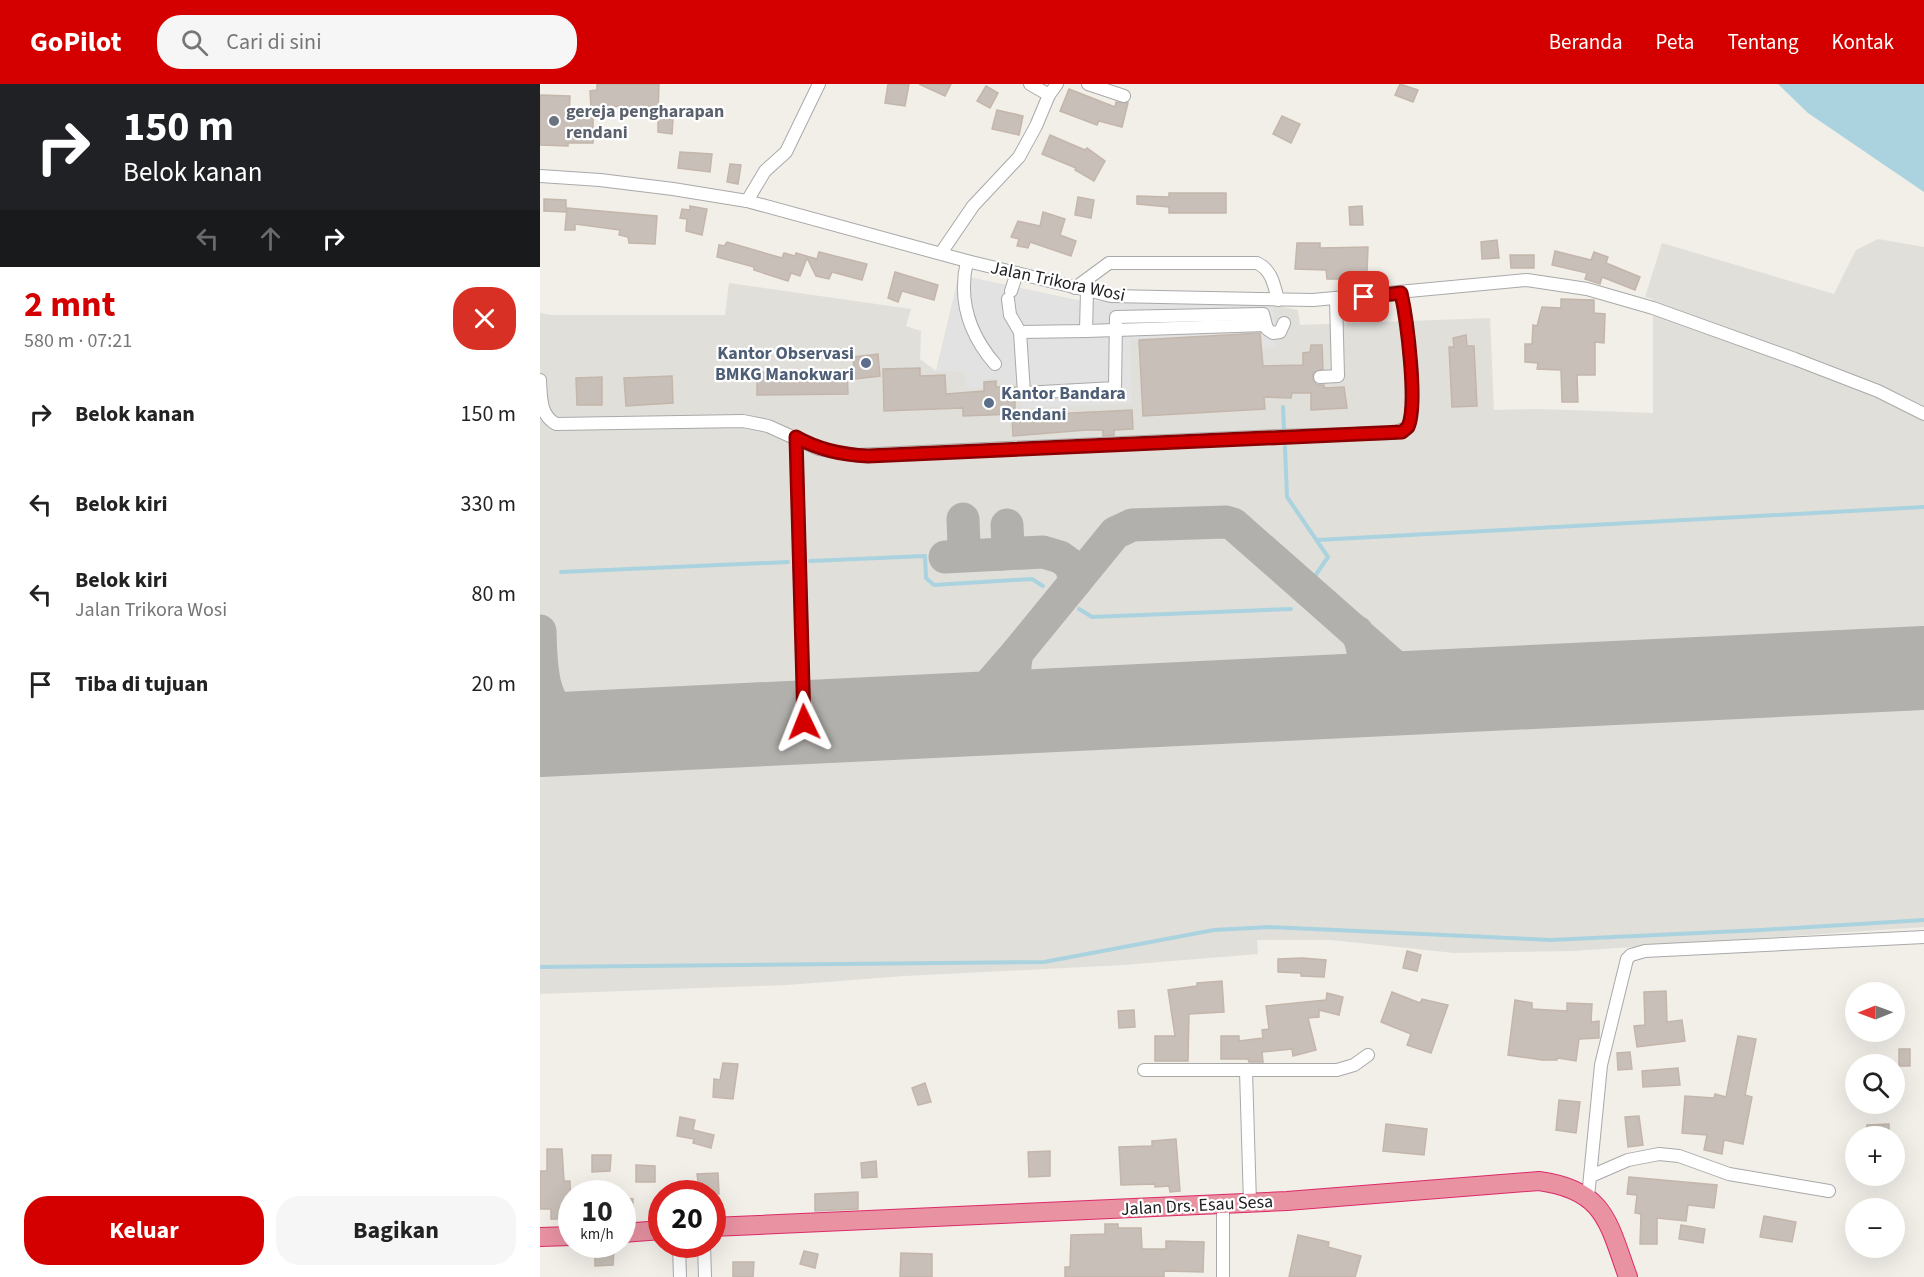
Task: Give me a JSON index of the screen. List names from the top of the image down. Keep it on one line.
{"streets":{"highway":["Jalan Drs. Esau Sesa"],"street":["Jalan Trikora Wosi"]},"places":["gereja pengharapan rendani","Kantor Observasi BMKG Manokwari","Kantor Bandara Rendani"],"north":"left","page":{"header":"GoPilot","search":"Cari di sini","nav":["Beranda","Peta","Tentang","Kontak"],"turn":["150 m","Belok kanan"],"heading":["2 mnt","580 m · 07:21"],"list":[{"name":"Belok kanan","value":"150 m"},{"name":"Belok kiri","value":"330 m"},{"name":"Belok kiri","note":"Jalan Trikora Wosi","value":"80 m"},{"name":"Tiba di tujuan","value":"20 m"}],"map_buttons":["+","−"],"speed":"10 km/h","limit":"20","buttons":["Keluar","Bagikan"]}}
